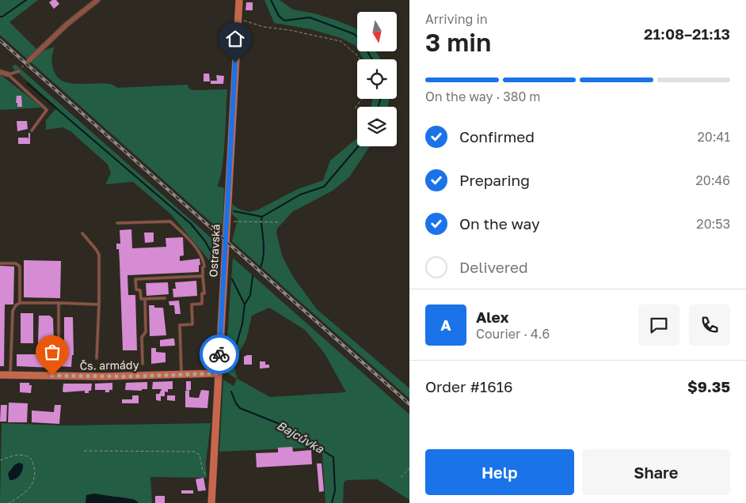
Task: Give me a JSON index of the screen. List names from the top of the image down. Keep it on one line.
{"streets":{"main road":["Ostravská","Čs. armády"]},"crossings":[["Ostravská","Čs. armády"]],"water":["Bajcůvka"],"north":"bottom","page":{"heading":["3 min","Arriving in","21:08–21:13"],"panel":["Alex","Courier · 4.6","Order #1616","$9.35"],"bar":"On the way · 380 m","list":[["Confirmed","20:41"],["Preparing","20:46"],["On the way","20:53"],"Delivered"],"round":"A","buttons":["Help","Share"]}}
